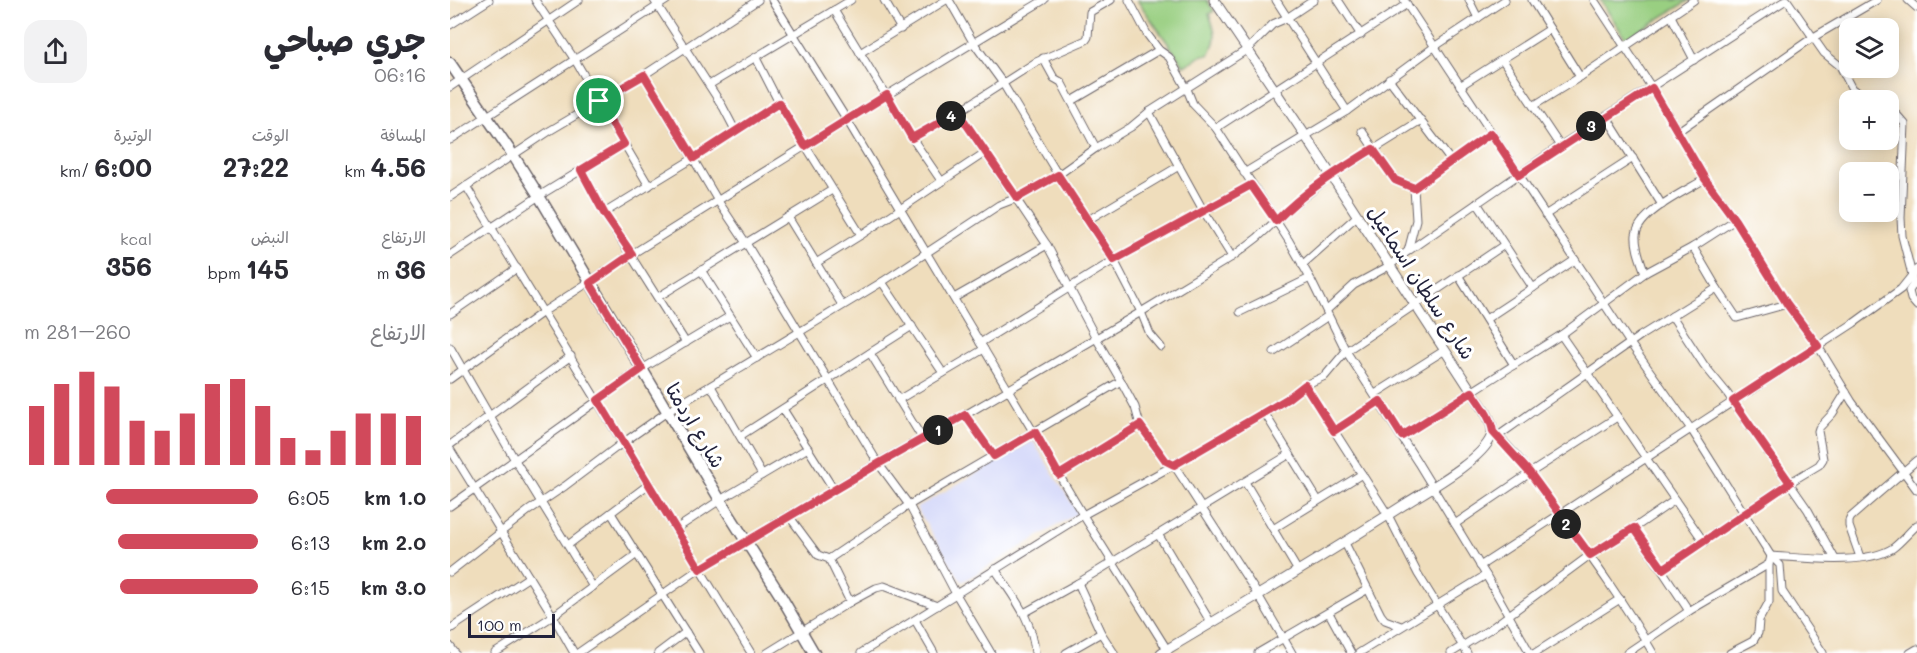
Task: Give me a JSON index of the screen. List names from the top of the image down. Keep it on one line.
{"streets":{"main road":["شارع اردمتا"],"street":["شارع سلطان اسماعيل"]},"scale_bar":"100 m","page":{"heading":["جري صباحي","06:16"],"map_buttons":["+","−"],"pins":["4","3","1","2"],"stats":[["المسافة","4.56 km"],["الوقت","27:22"],["الوتيرة","6:00 /km"],["الارتفاع","36 m"],["النبض","145 bpm"],["kcal","356"]],"chart":["الارتفاع","260–281 m"],"list":[{"name":"1.0 km","note":"6:05"},{"name":"2.0 km","note":"6:13"},{"name":"3.0 km","note":"6:15"}],"scale":"100 m"}}
